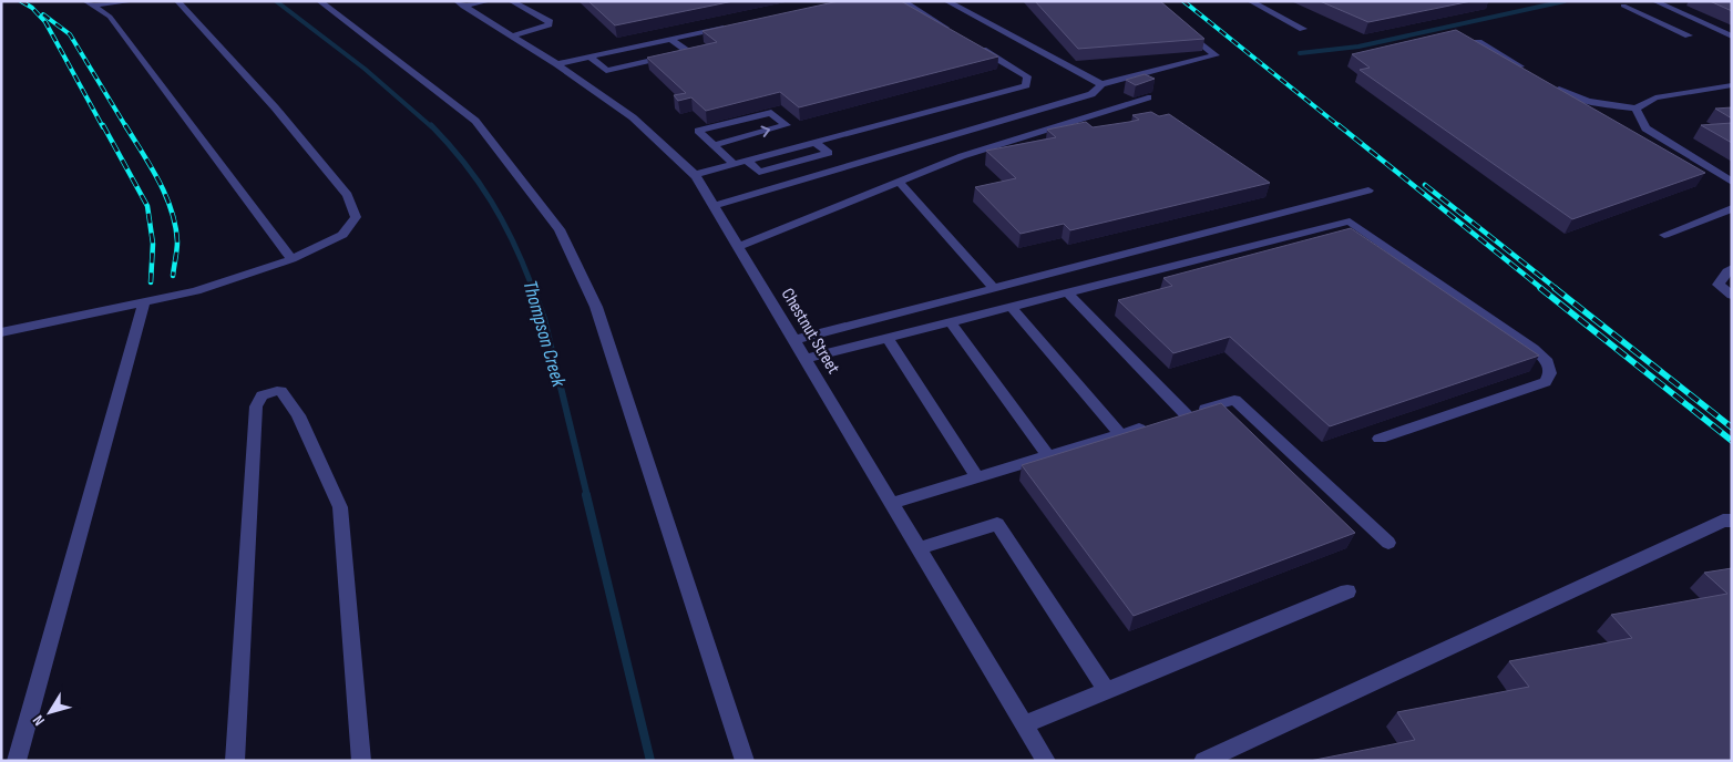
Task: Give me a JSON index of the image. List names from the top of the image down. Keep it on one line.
{"streets":{"street":["Chestnut Street"]},"water":["Thompson Creek"],"north":"bottom left"}
